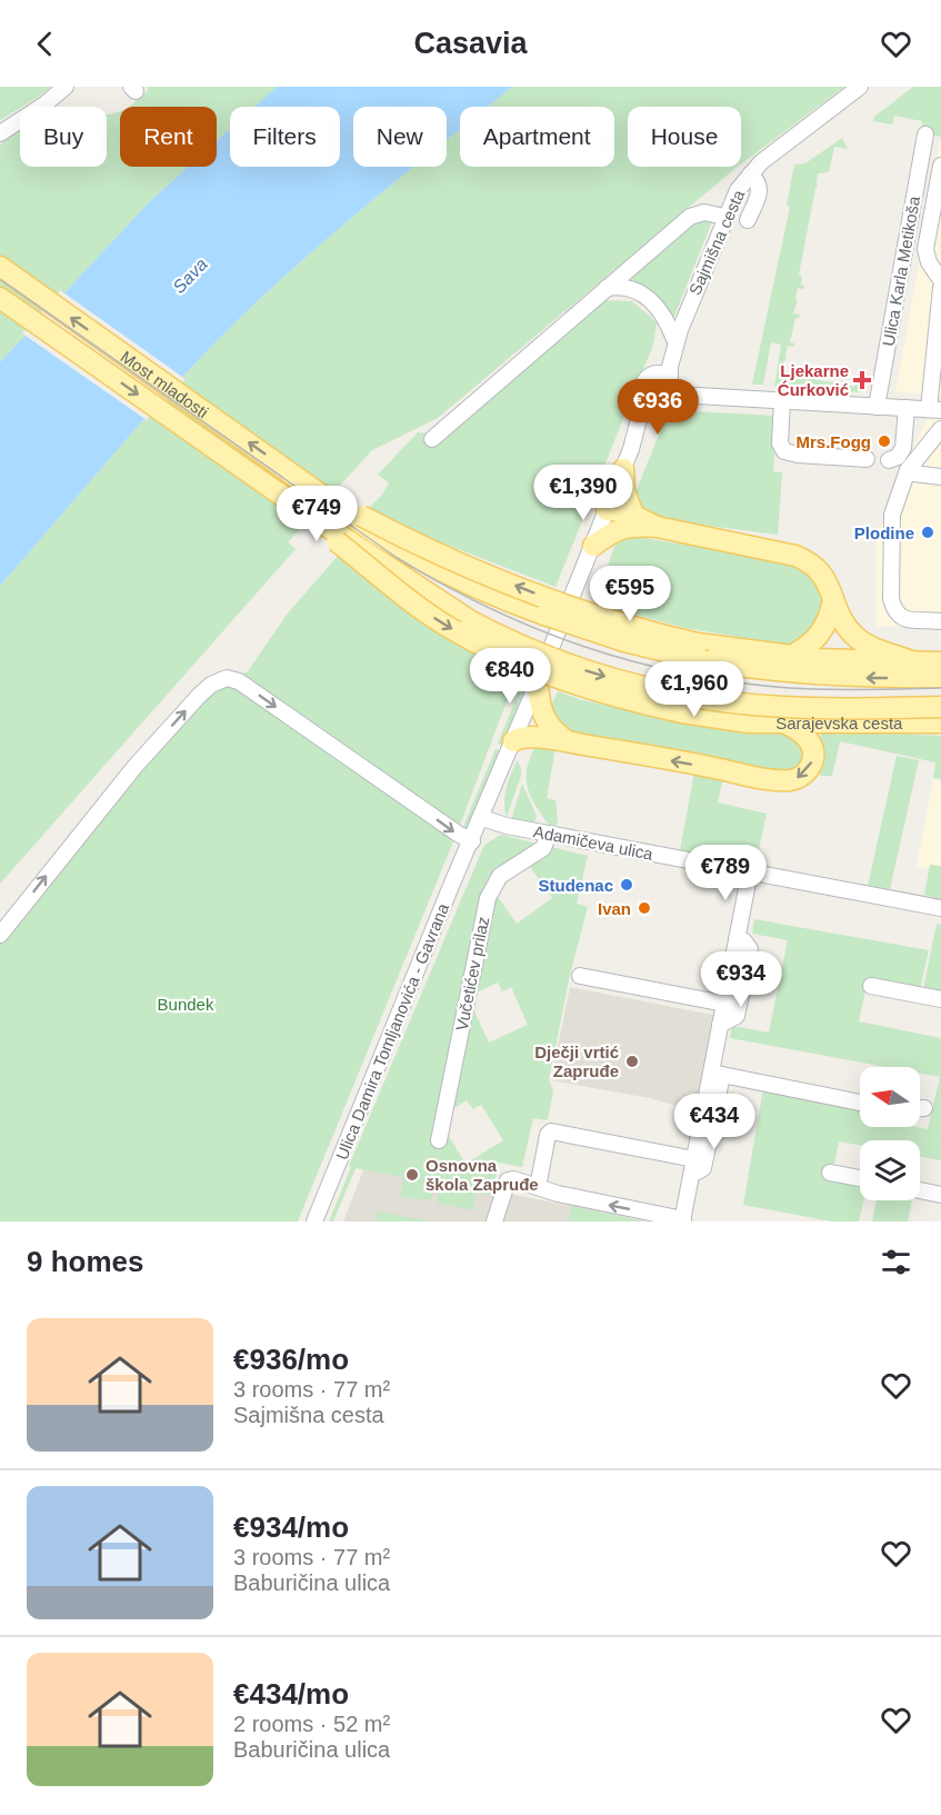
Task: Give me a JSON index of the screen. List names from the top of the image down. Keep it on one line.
{"streets":{"main road":["Most mladosti","Sarajevska cesta"],"street":["Sajmišna cesta","Ulica Karla Metikoša","Adamičeva ulica","Vučetićev prilaz","Ulica Damira Tomljanovića - Gavrana"]},"crossings":[["Sajmišna cesta","Ulica Damira Tomljanovića - Gavrana"],["Most mladosti","Sarajevska cesta"],["Adamičeva ulica","Vučetićev prilaz"],["Adamičeva ulica","Ulica Damira Tomljanovića - Gavrana"]],"water":["Sava"],"parks":["Bundek"],"places":{"health":["Ljekarne Ćurković"],"other":["Mrs.Fogg","Plodine","Studenac","Ivan","Dječji vrtić Zapruđe","Osnovna škola Zapruđe"]},"north":"left","page":{"header":"Casavia","chip":["Buy","Rent","Filters","New","Apartment","House"],"price":["€936","€1,390","€749","€595","€840","€1,960","€789","€934","€434"],"heading":"9 homes","list":[{"name":"€936/mo","note":"3 rooms · 77 m² · Sajmišna cesta"},{"name":"€934/mo","note":"3 rooms · 77 m² · Baburičina ulica"},{"name":"€434/mo","note":"2 rooms · 52 m² · Baburičina ulica"}]}}
